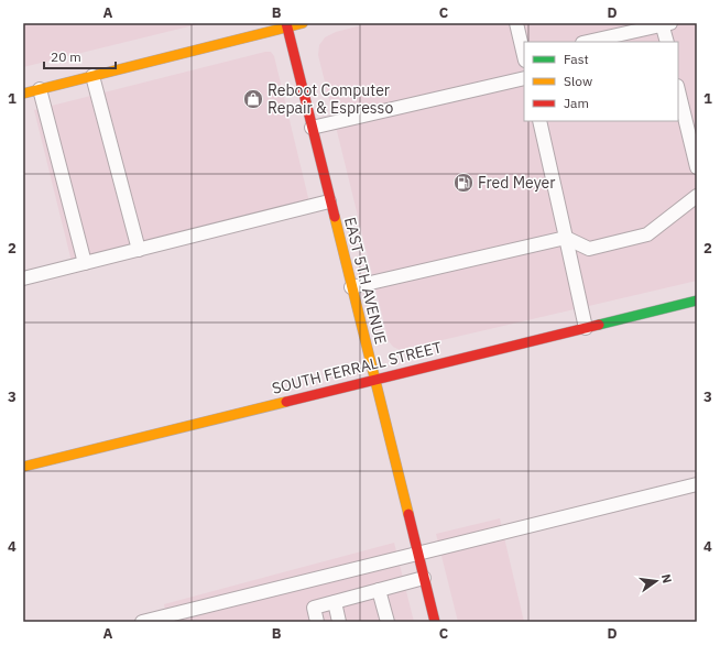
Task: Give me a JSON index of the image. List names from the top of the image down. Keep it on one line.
{"streets":{"street":["EAST 5TH AVENUE","SOUTH FERRALL STREET"]},"crossings":[["EAST 5TH AVENUE","SOUTH FERRALL STREET"]],"places":{"shop":["Reboot Computer Repair & Espresso"],"fuel station":["Fred Meyer"]},"legend":["Fast","Slow","Jam"],"scale_bar":"20 m","north":"right","grid":{"columns":["A","B","C","D"],"rows":["1","2","3","4"]}}
